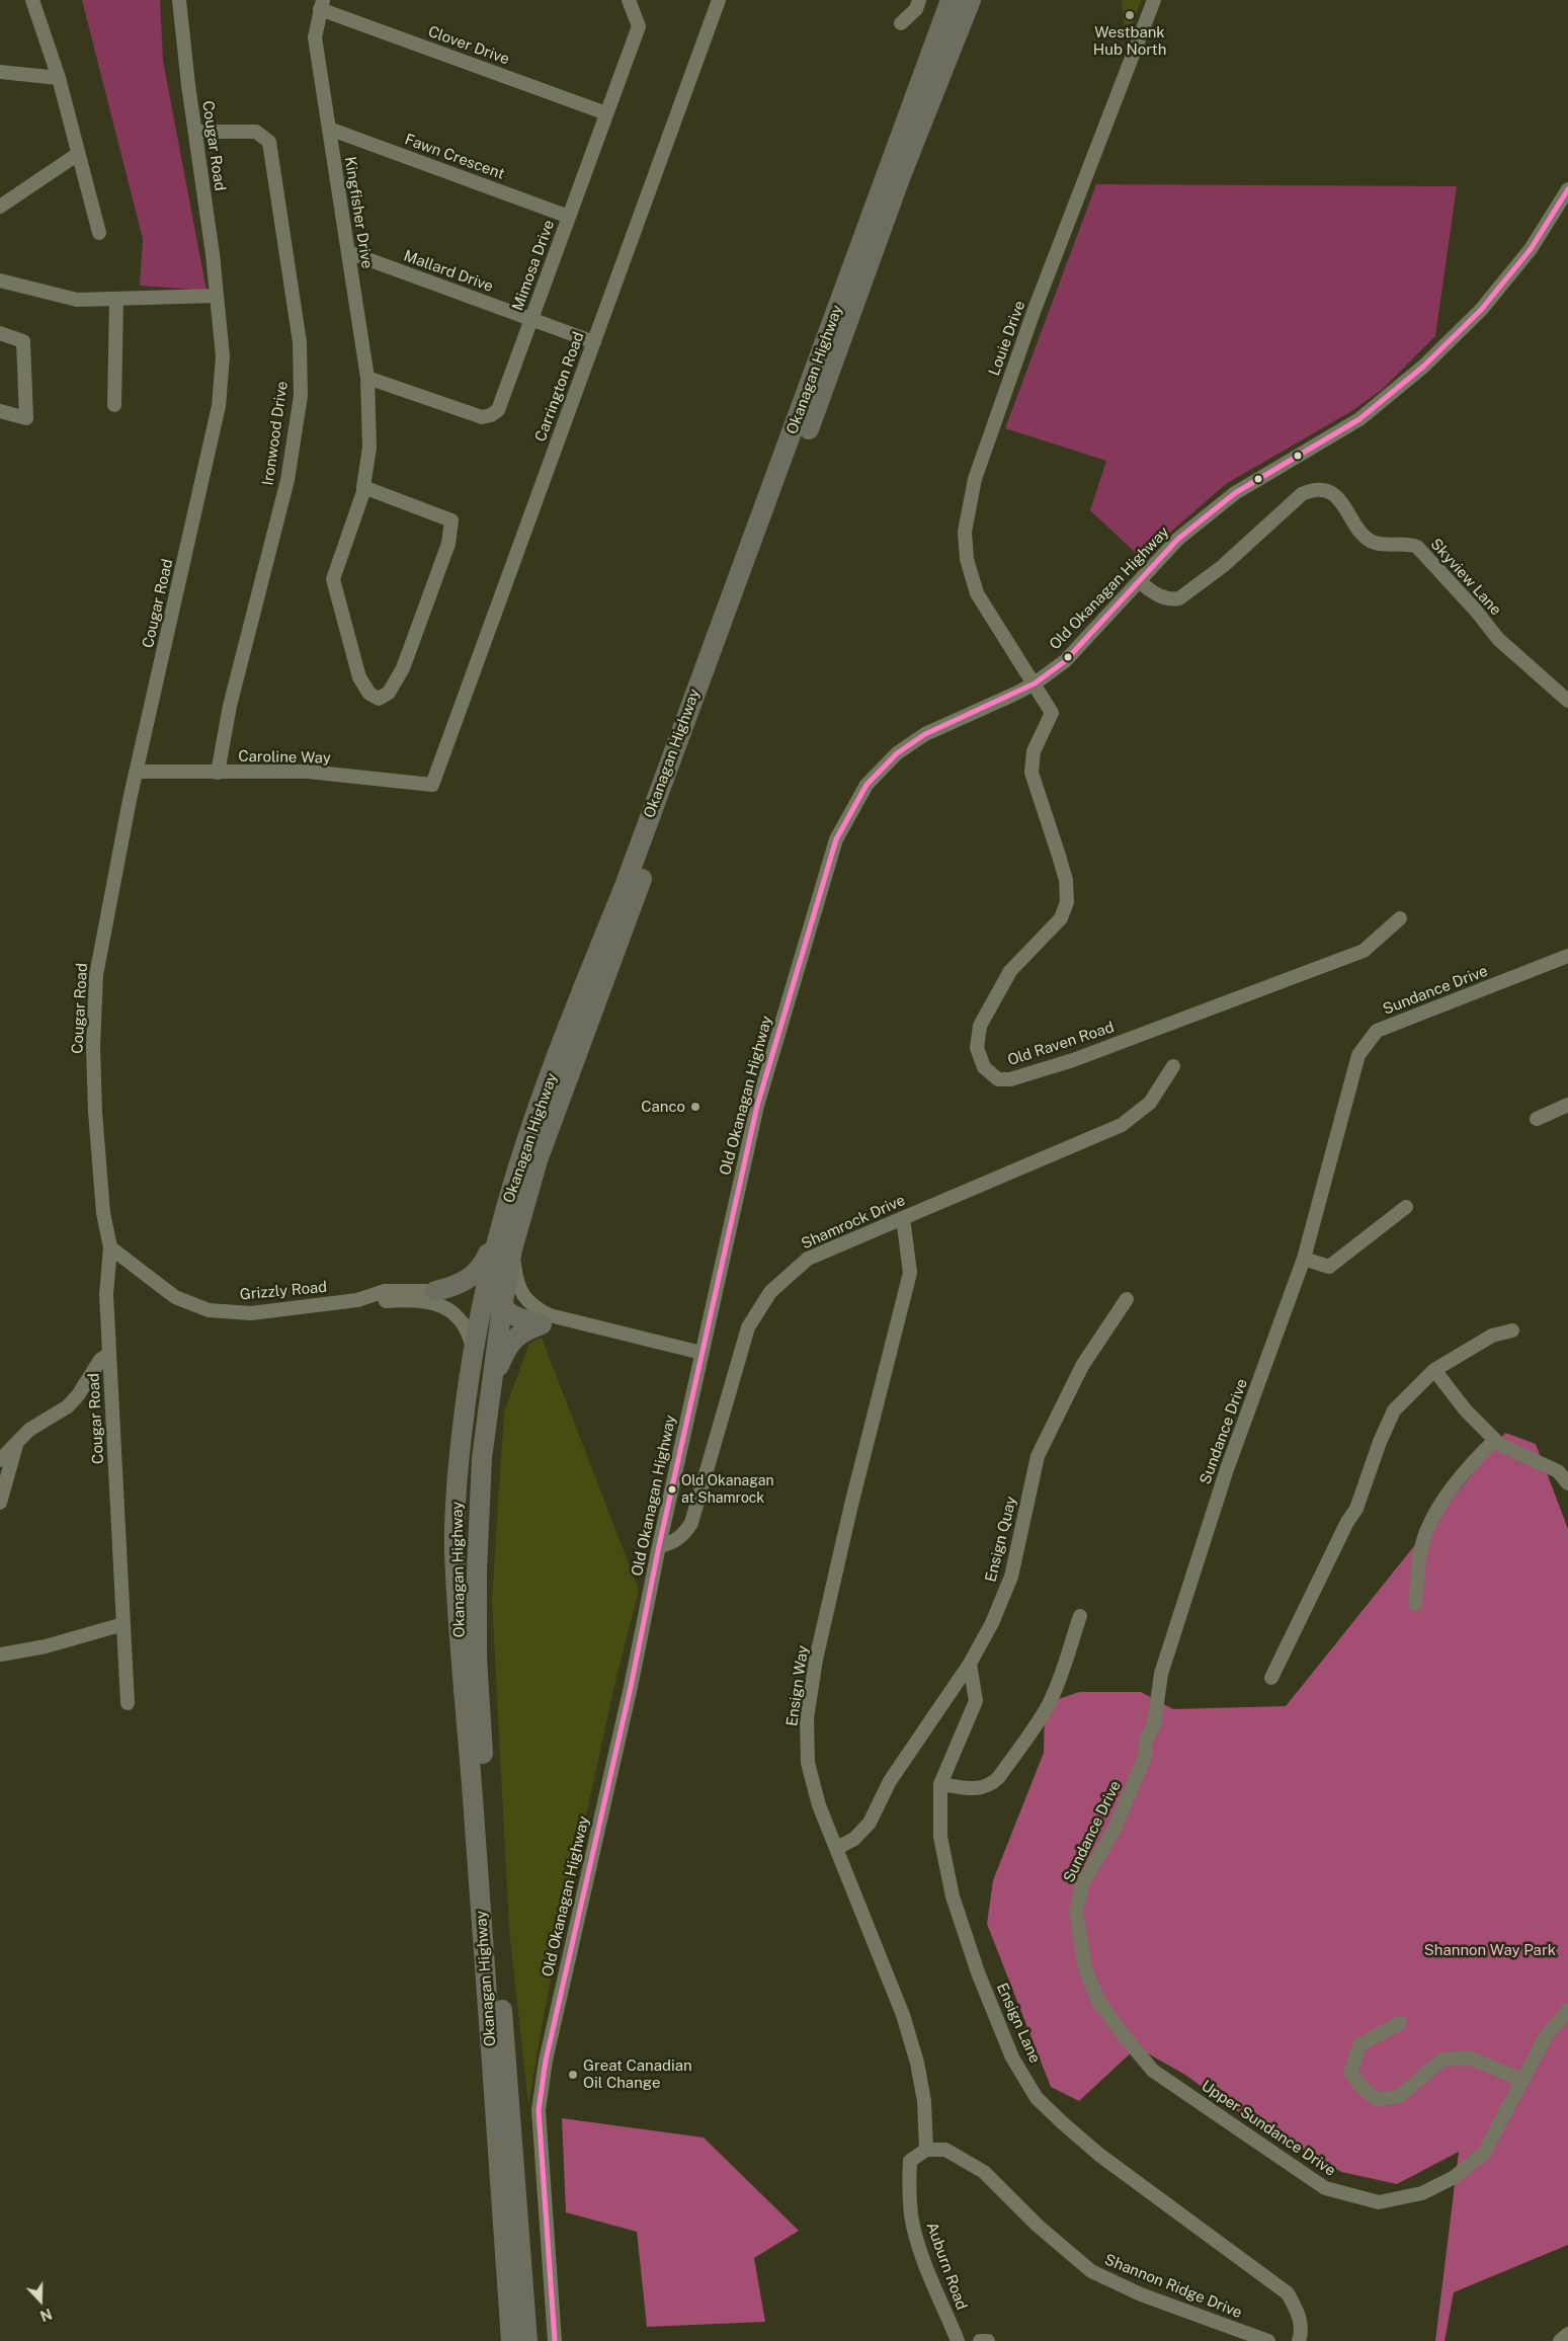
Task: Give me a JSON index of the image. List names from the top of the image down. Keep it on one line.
{"streets":{"highway":["Okanagan Highway"],"street":["Clover Drive","Cougar Road","Fawn Crescent","Kingfisher Drive","Mimosa Drive","Mallard Drive","Louie Drive","Carrington Road","Ironwood Drive","Skyview Lane","Old Okanagan Highway","Caroline Way","Sundance Drive","Old Raven Road","Shamrock Drive","Grizzly Road","Ensign Quay","Ensign Way","Ensign Lane","Upper Sundance Drive","Auburn Road","Shannon Ridge Drive"]},"crossings":[["Clover Drive","Kingfisher Drive"],["Clover Drive","Mimosa Drive"],["Cougar Road","Ironwood Drive"],["Cougar Road","Caroline Way"],["Cougar Road","Grizzly Road"],["Fawn Crescent","Kingfisher Drive"],["Fawn Crescent","Mimosa Drive"],["Kingfisher Drive","Mimosa Drive"],["Kingfisher Drive","Mallard Drive"],["Mimosa Drive","Mallard Drive"],["Mallard Drive","Carrington Road"],["Louie Drive","Old Okanagan Highway"],["Louie Drive","Old Raven Road"],["Okanagan Highway","Grizzly Road"],["Carrington Road","Caroline Way"],["Ironwood Drive","Caroline Way"],["Skyview Lane","Old Okanagan Highway"],["Old Okanagan Highway","Old Raven Road"],["Old Okanagan Highway","Shamrock Drive"],["Sundance Drive","Upper Sundance Drive"],["Shamrock Drive","Ensign Way"],["Ensign Quay","Ensign Way"],["Ensign Quay","Ensign Lane"],["Ensign Way","Auburn Road"],["Ensign Way","Shannon Ridge Drive"],["Auburn Road","Shannon Ridge Drive"]],"parks":["Shannon Way Park"],"places":["Westbank Hub North","Canco","Old Okanagan at Shamrock","Great Canadian Oil Change"],"north":"bottom"}
